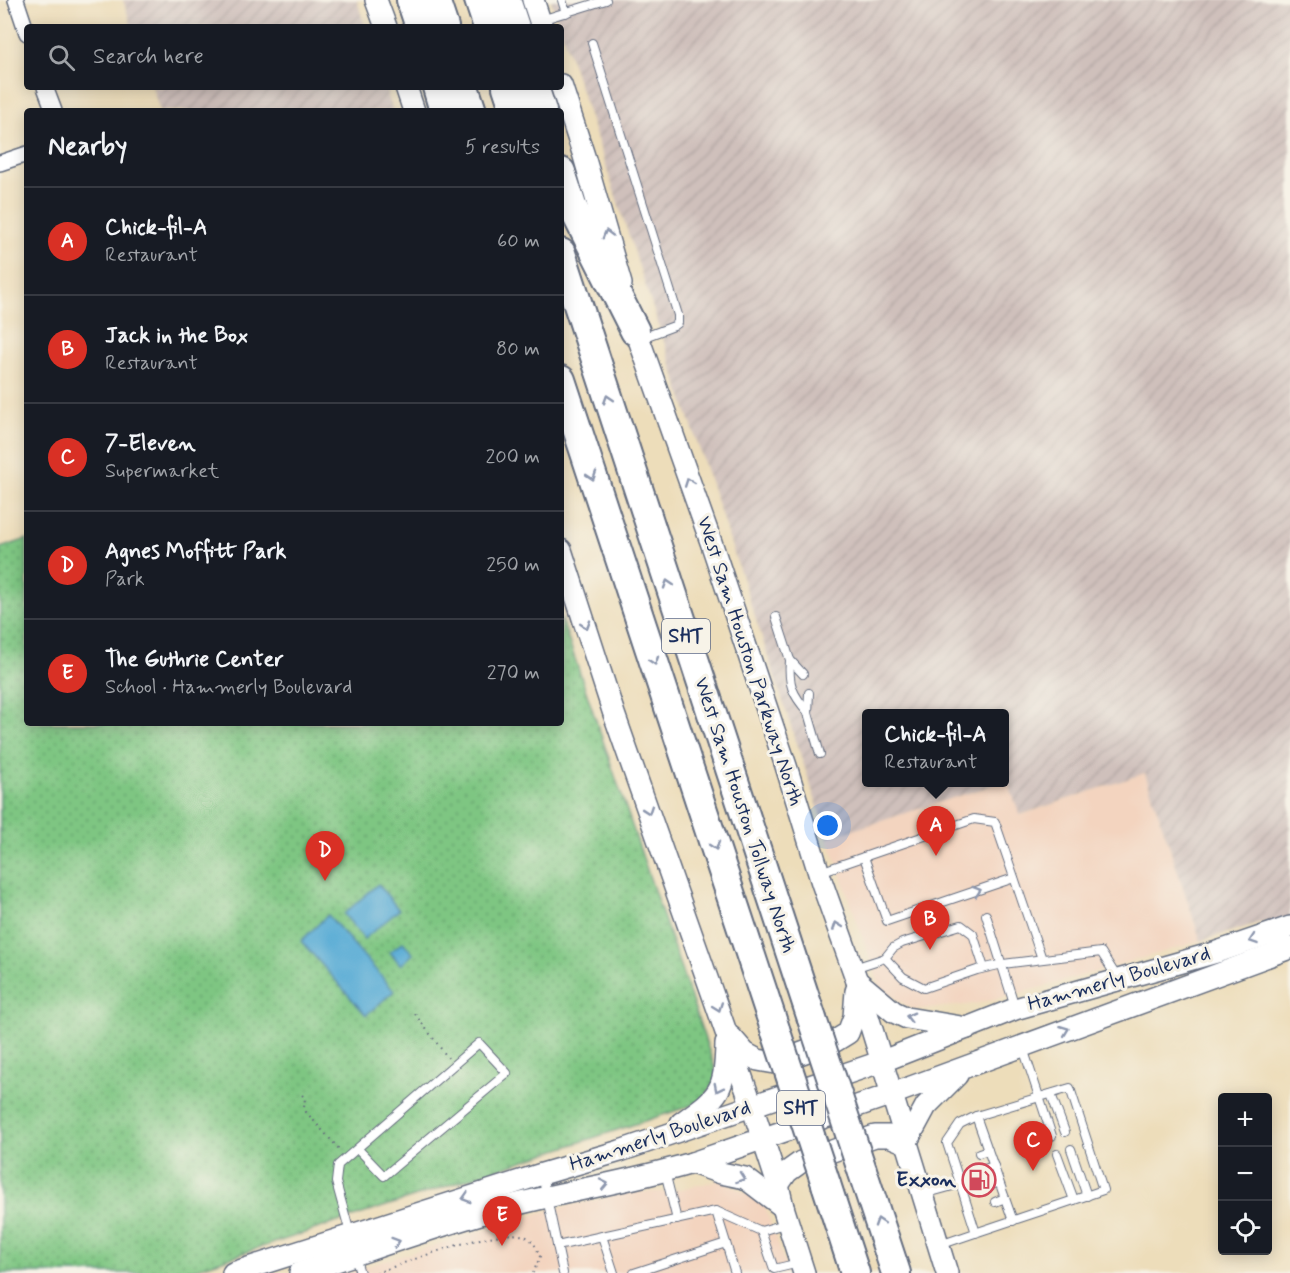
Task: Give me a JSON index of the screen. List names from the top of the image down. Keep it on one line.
{"streets":{"highway":["SHT","West Sam Houston Tollway North"],"main road":["West Sam Houston Parkway North","Hammerly Boulevard"]},"crossings":[["West Sam Houston Parkway North","Hammerly Boulevard"]],"places":{"fuel station":["Exxon"]},"page":{"search":"Search here","heading":["Nearby","5 results"],"list":[{"mark":"A","name":"Chick-fil-A","note":"Restaurant","value":"60 m"},{"mark":"B","name":"Jack in the Box","note":"Restaurant","value":"80 m"},{"mark":"C","name":"7-Eleven","note":"Supermarket","value":"200 m"},{"mark":"D","name":"Agnes Moffitt Park","note":"Park","value":"250 m"},{"mark":"E","name":"The Guthrie Center","note":"School · Hammerly Boulevard","value":"270 m"}],"popup":["Chick-fil-A","Restaurant"],"pins":["A","D","B","C","E"],"map_buttons":["+","−"]}}
